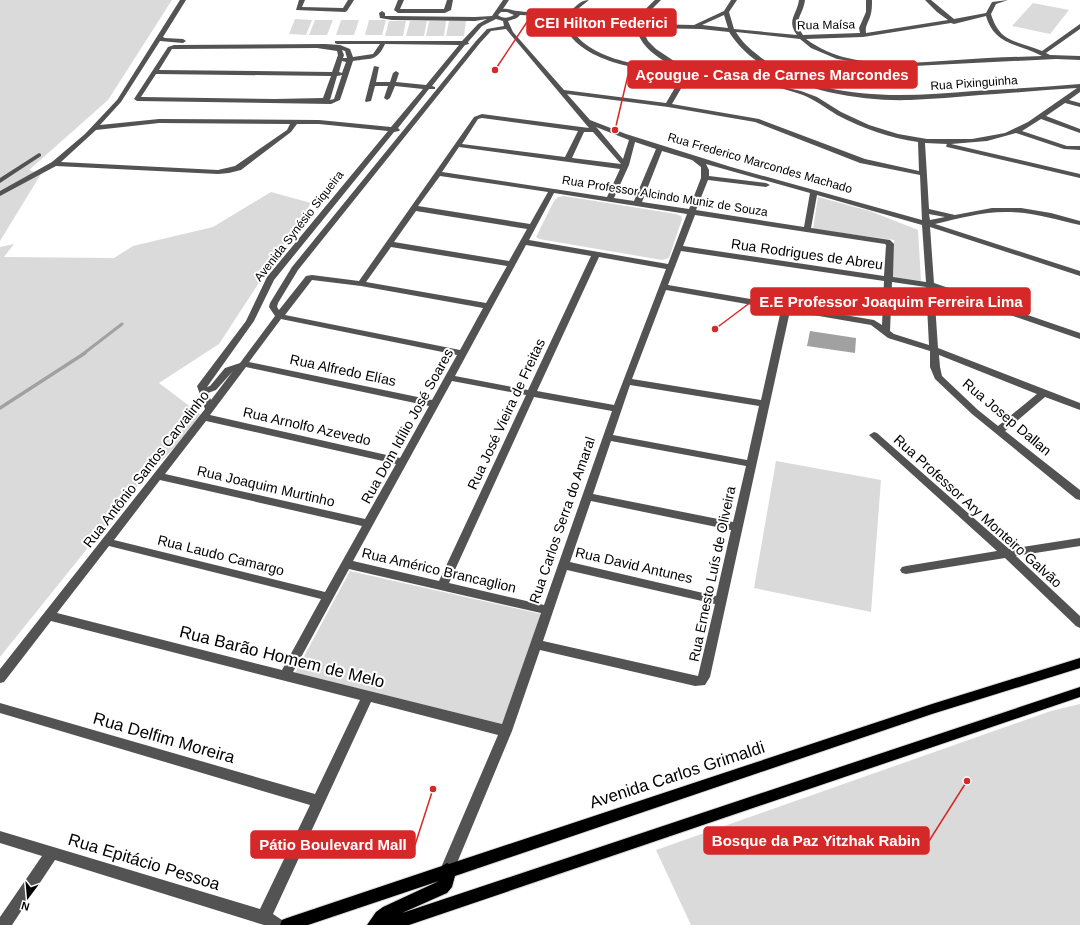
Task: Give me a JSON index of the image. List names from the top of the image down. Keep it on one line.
{"streets":{"main road":["Avenida Carlos Grimaldi"],"street":["Rua Maísa","Rua Pixinguinha","Rua Frederico Marcondes Machado","Rua Professor Alcindo Muniz de Souza","Avenida Synésio Siqueira","Rua Rodrigues de Abreu","Rua Alfredo Elías","Rua José Vieira de Freitas","Rua Josep Dallan","Rua Arnolfo Azevedo","Rua Dom Idílio José Soares","Rua Antônio Santos Carvalinho","Rua Joaquim Murtinho","Rua Professor Ary Monteiro Galvão","Rua Carlos Serra do Amaral","Rua Laudo Camargo","Rua David Antunes","Rua Américo Brancaglion","Rua Ernesto Luís de Oliveira","Rua Barão Homem de Melo","Rua Delfim Moreira","Rua Epitácio Pessoa"]},"crossings":[["Rua Maísa","Rua Pixinguinha"],["Rua Frederico Marcondes Machado","Rua Josep Dallan"],["Rua Professor Alcindo Muniz de Souza","Rua Rodrigues de Abreu"],["Rua Professor Alcindo Muniz de Souza","Rua Dom Idílio José Soares"],["Rua Professor Alcindo Muniz de Souza","Rua Carlos Serra do Amaral"],["Avenida Synésio Siqueira","Rua Antônio Santos Carvalinho"],["Rua Rodrigues de Abreu","Rua Josep Dallan"],["Rua Rodrigues de Abreu","Rua Carlos Serra do Amaral"],["Rua Alfredo Elías","Rua Dom Idílio José Soares"],["Rua Alfredo Elías","Rua Antônio Santos Carvalinho"],["Rua José Vieira de Freitas","Rua Américo Brancaglion"],["Rua Arnolfo Azevedo","Rua Dom Idílio José Soares"],["Rua Arnolfo Azevedo","Rua Antônio Santos Carvalinho"],["Rua Dom Idílio José Soares","Rua Joaquim Murtinho"],["Rua Dom Idílio José Soares","Rua Laudo Camargo"],["Rua Dom Idílio José Soares","Rua Américo Brancaglion"],["Rua Dom Idílio José Soares","Rua Barão Homem de Melo"],["Rua Antônio Santos Carvalinho","Rua Joaquim Murtinho"],["Rua Antônio Santos Carvalinho","Rua Laudo Camargo"],["Rua Antônio Santos Carvalinho","Rua Barão Homem de Melo"],["Rua Carlos Serra do Amaral","Rua David Antunes"],["Rua Carlos Serra do Amaral","Rua Américo Brancaglion"],["Rua Carlos Serra do Amaral","Rua Ernesto Luís de Oliveira"],["Rua Carlos Serra do Amaral","Rua Barão Homem de Melo"],["Rua Carlos Serra do Amaral","Avenida Carlos Grimaldi"],["Rua David Antunes","Rua Ernesto Luís de Oliveira"]],"places":["CEI Hilton Federici","Açougue - Casa de Carnes Marcondes","E.E Professor Joaquim Ferreira Lima","Bosque da Paz Yitzhak Rabin","Pátio Boulevard Mall"],"north":"bottom"}
